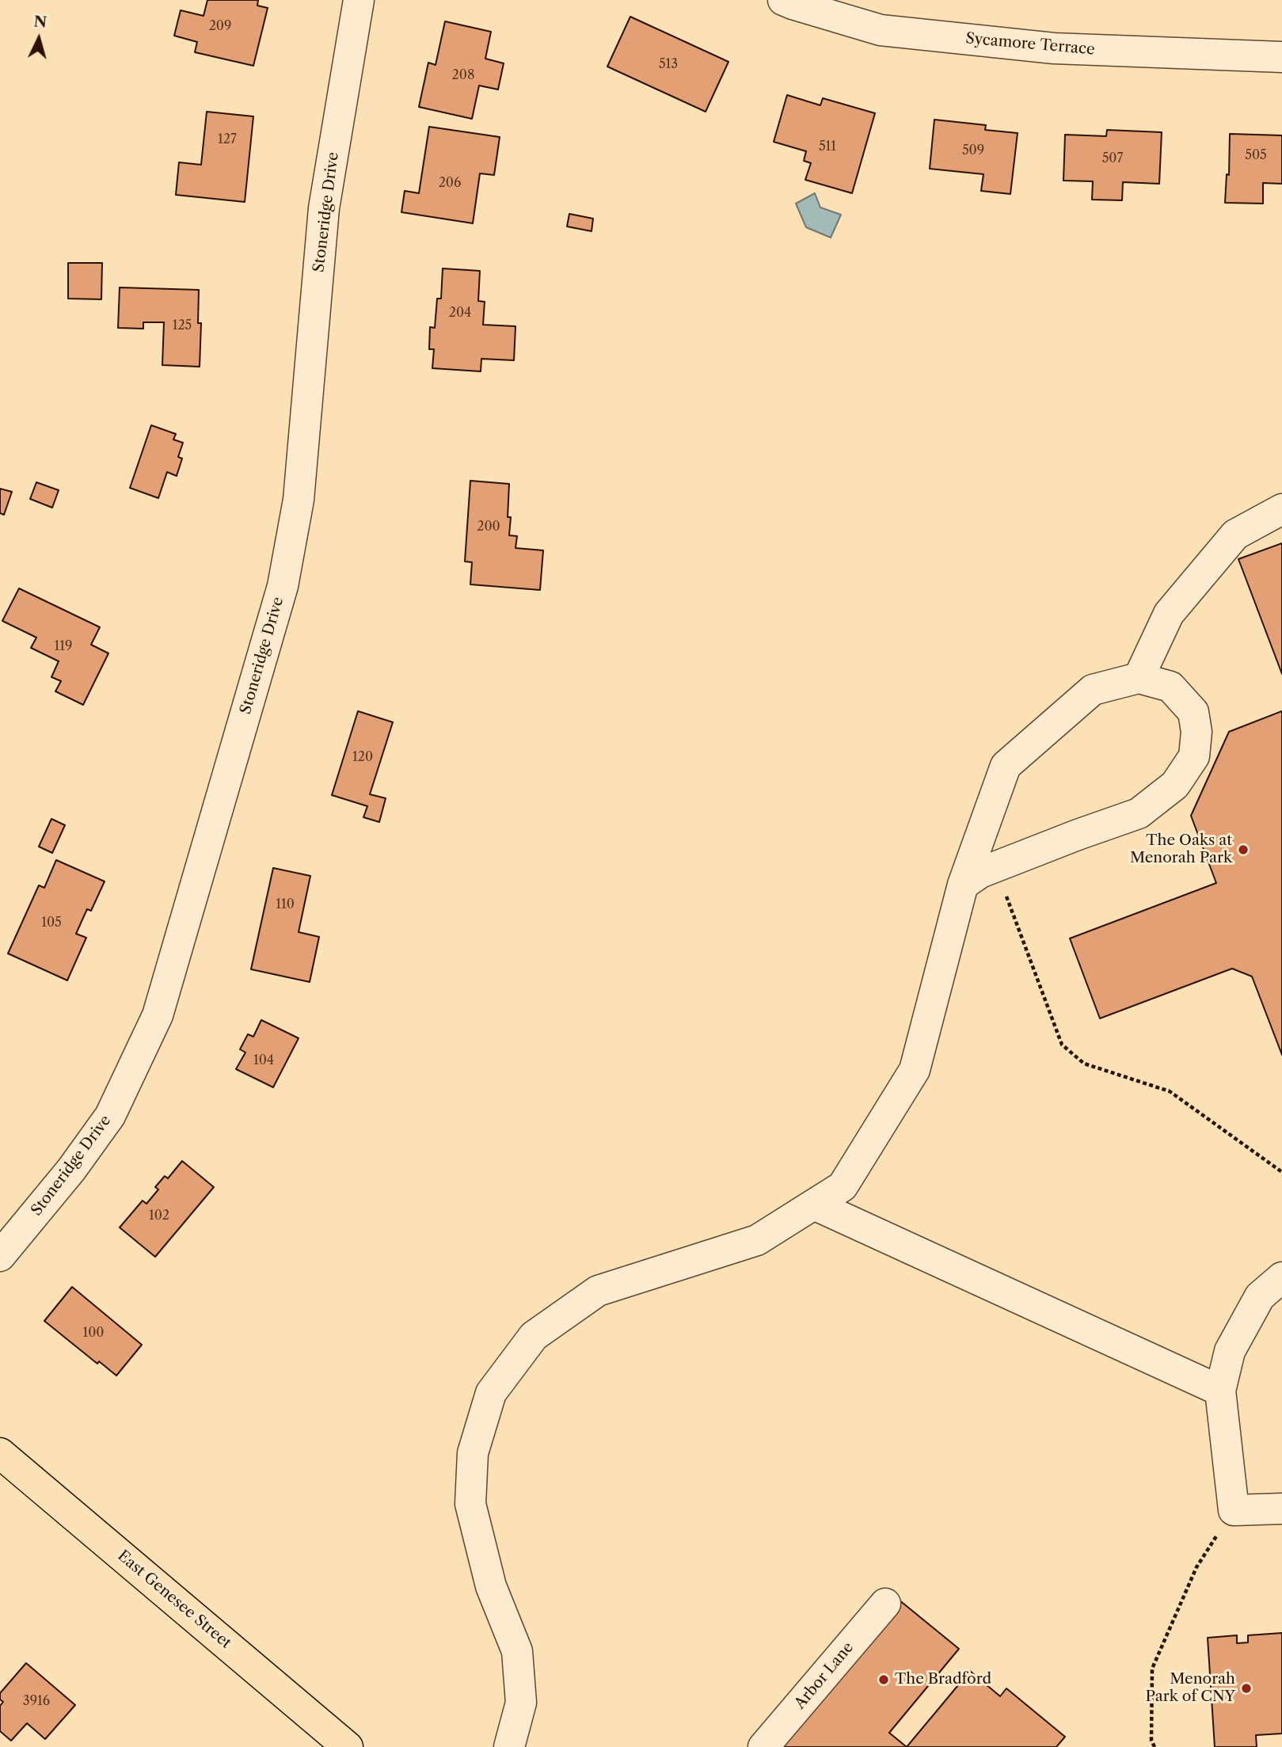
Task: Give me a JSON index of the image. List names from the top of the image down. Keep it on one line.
{"streets":{"main road":["East Genesee Street"],"street":["Sycamore Terrace","Stoneridge Drive","Arbor Lane"]},"places":["The Oaks at Menorah Park","The Bradford","Menorah Park of CNY"],"house_numbers":["209","513","208","127","511","509","505","507","206","204","125","200","119","120","110","105","104","102","100","3916"],"north":"top"}
